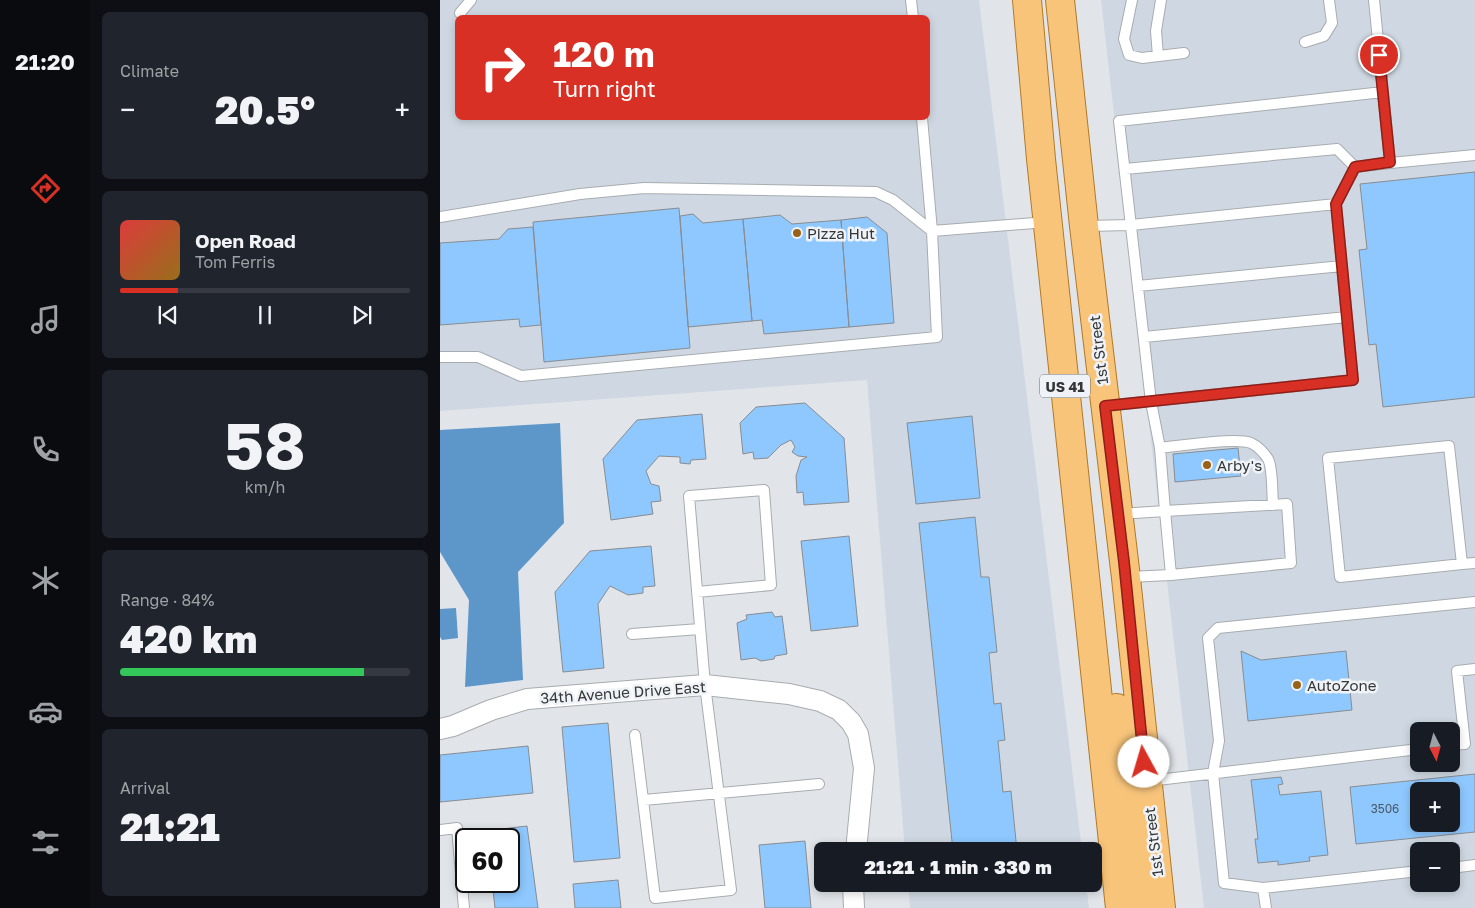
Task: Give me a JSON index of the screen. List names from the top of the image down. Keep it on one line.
{"streets":{"main road":["1st Street","US 41"],"street":["34th Avenue Drive East"]},"places":["Pizza Hut","Arby's","AutoZone"],"house_numbers":["3506"],"north":"bottom","page":{"tabs":"21:20","tile":["Climate",["58","km/h"],["Range · 84%","420 km"],["Arrival","21:21"]],"turn":["120 m","Turn right"],"heat":["−","20.5°","+"],"song":["Open Road","Tom Ferris"],"map_buttons":["+","−"],"limit":"60","trip":"21:21 · 1 min · 330 m"}}
